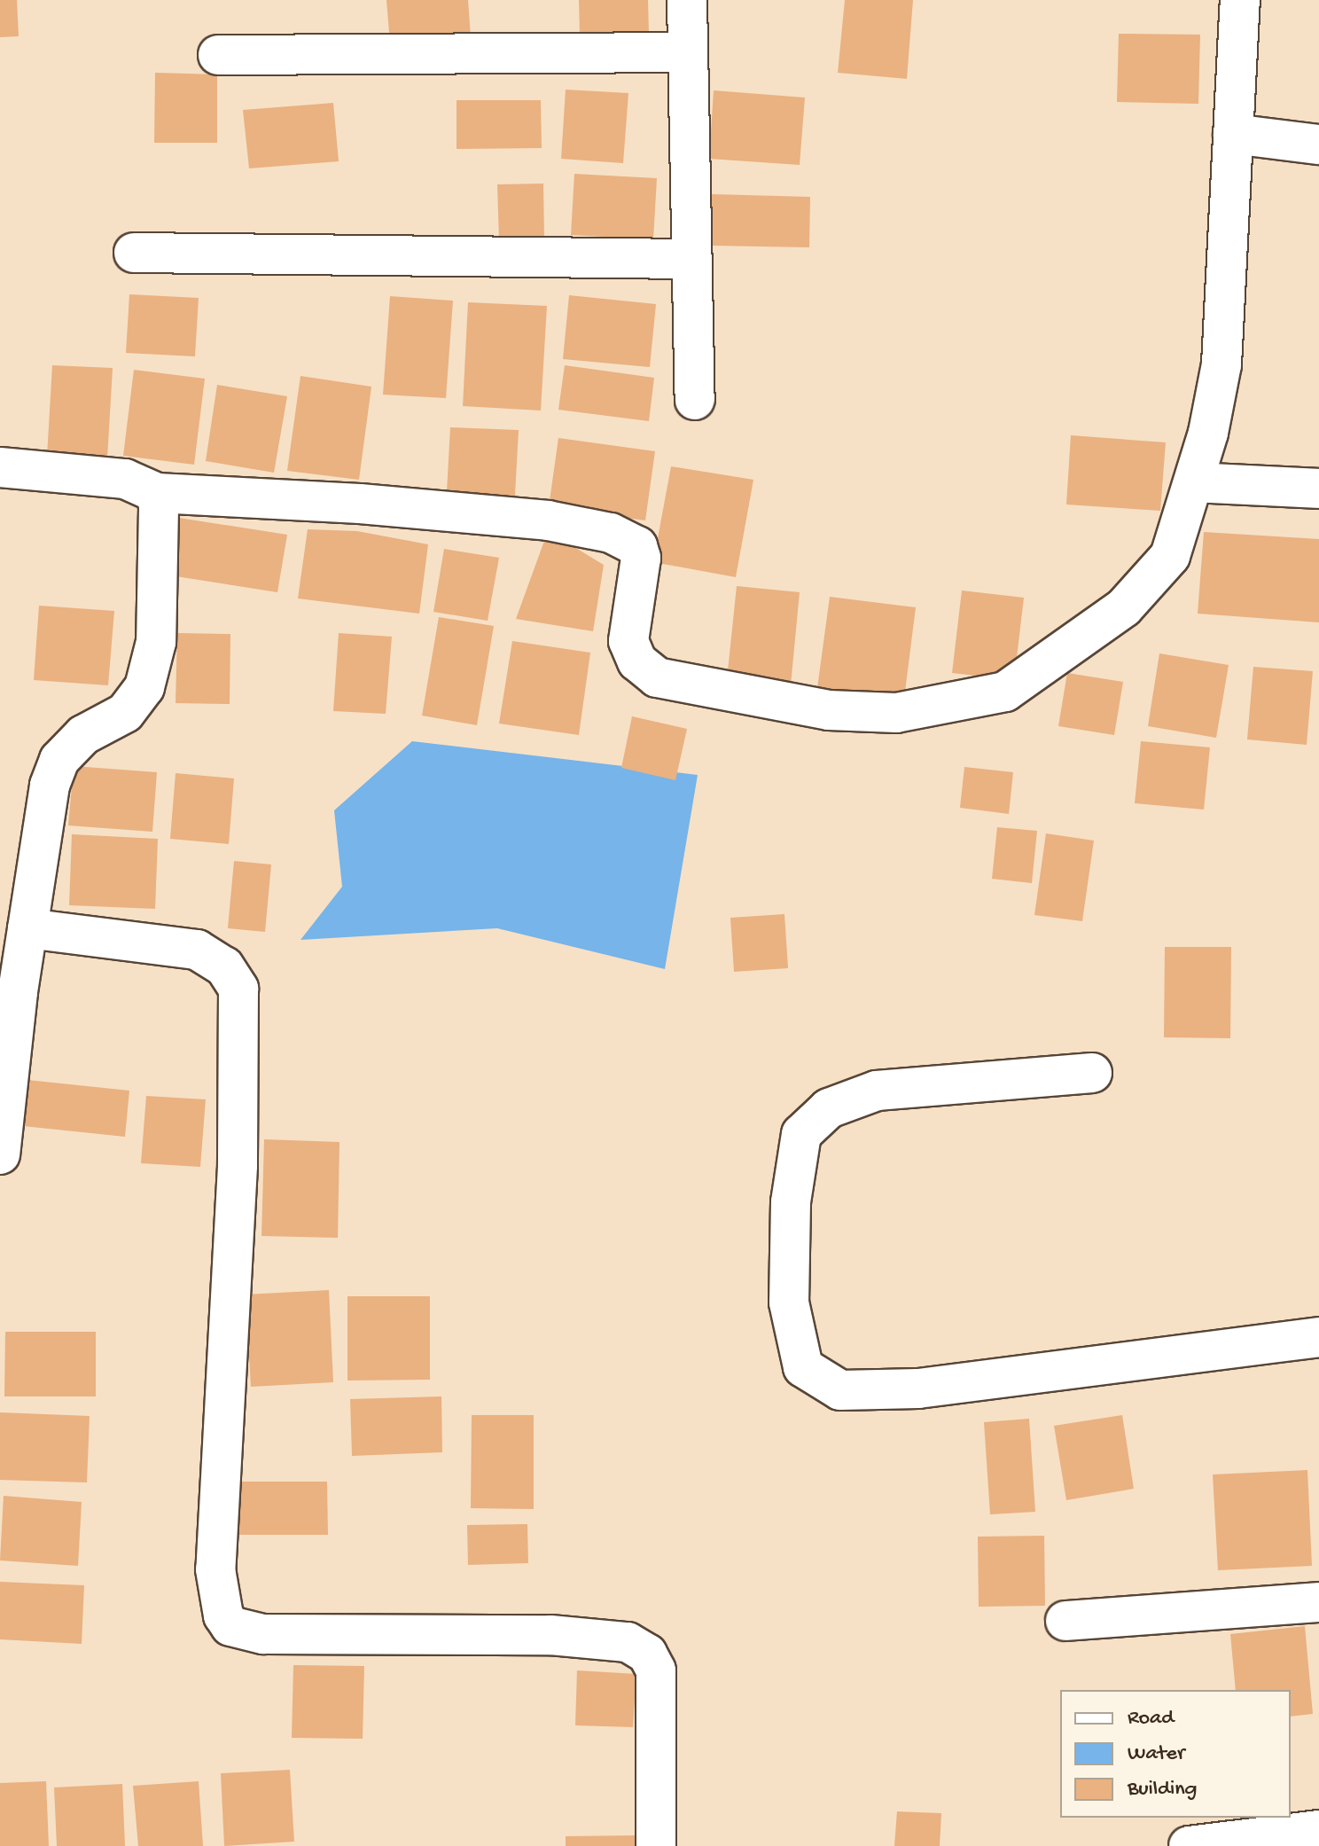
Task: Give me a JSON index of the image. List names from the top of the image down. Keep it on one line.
{"legend":["Road","Water","Building"]}
